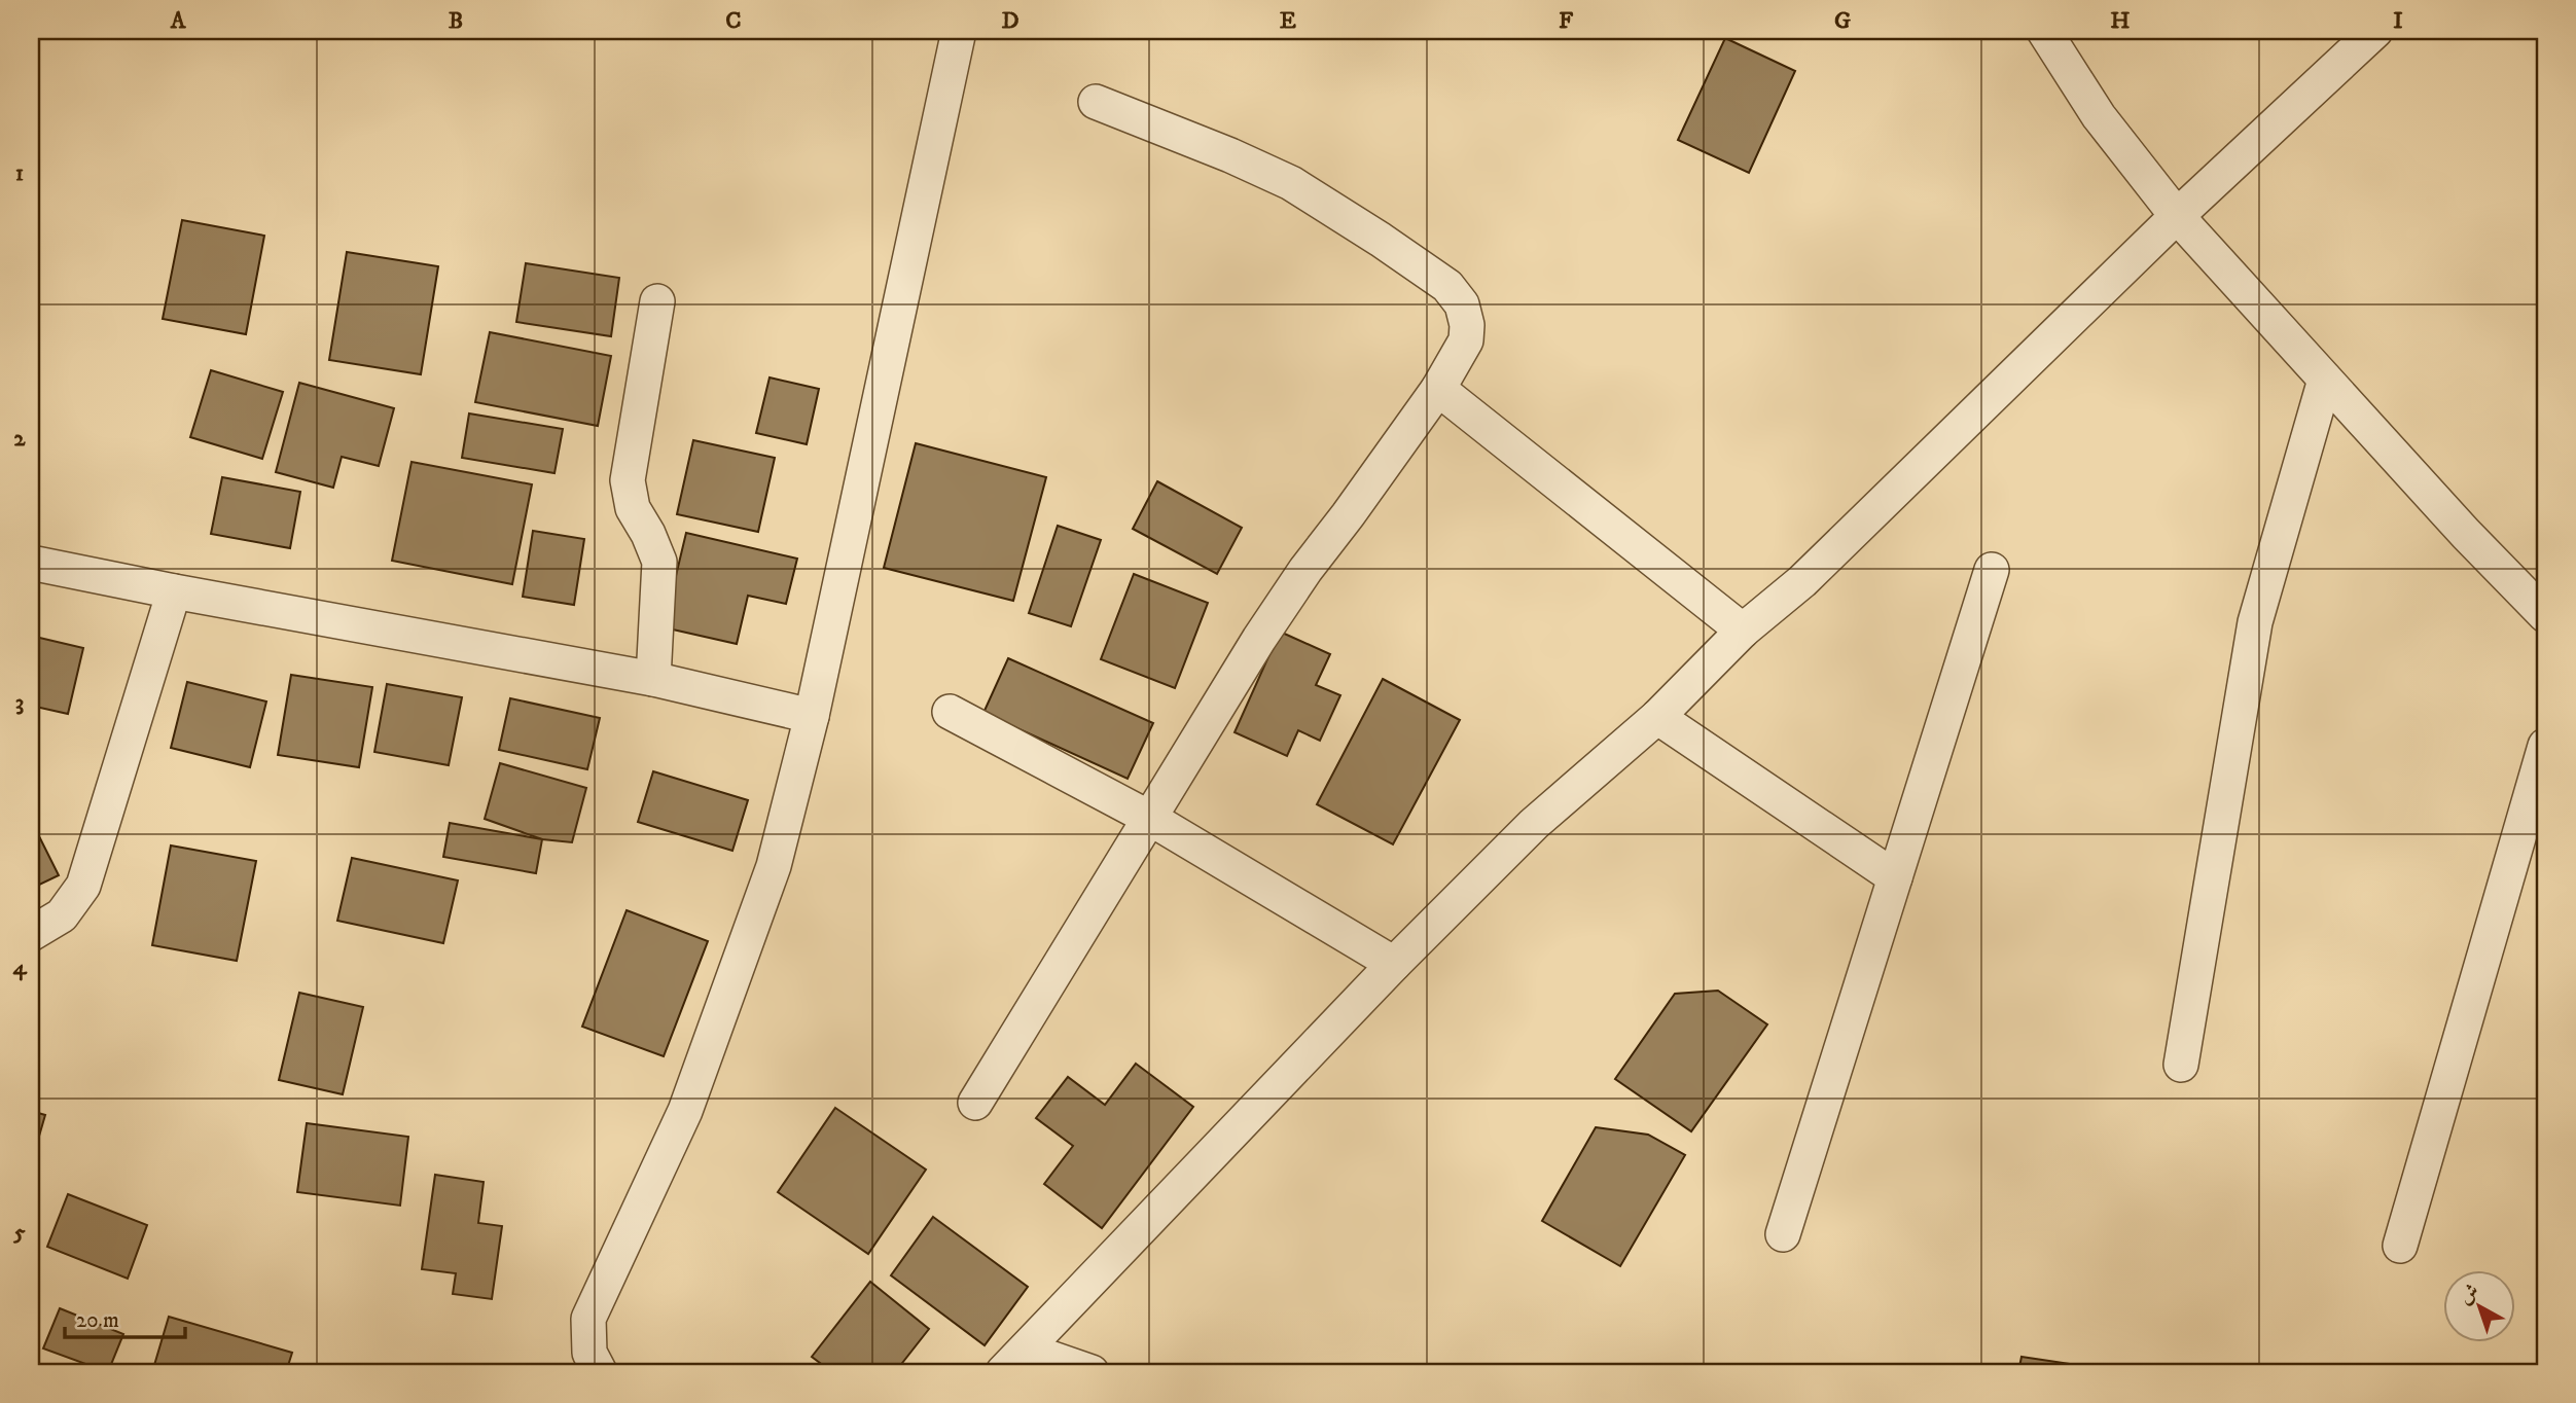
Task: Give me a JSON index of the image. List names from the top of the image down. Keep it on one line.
{"scale_bar":"20 m","north":"top left","grid":{"columns":["A","B","C","D","E","F","G","H","I"],"rows":["1","2","3","4","5"]}}
